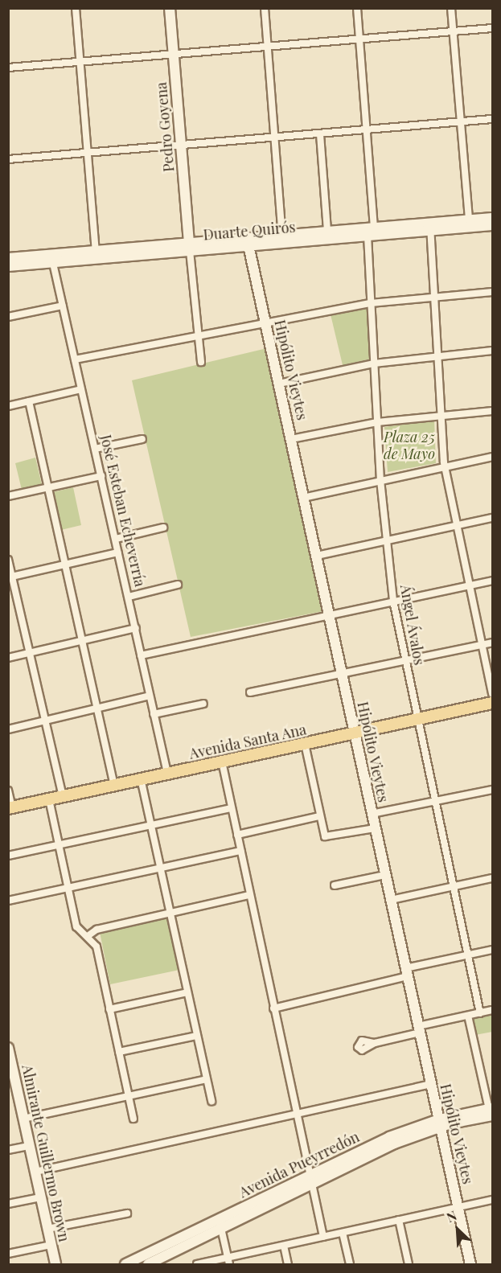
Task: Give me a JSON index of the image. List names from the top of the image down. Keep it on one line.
{"streets":{"main road":["Pedro Goyena","Duarte Quirós","Hipólito Vieytes","Avenida Santa Ana","Almirante Guillermo Brown","Avenida Pueyrredón"],"street":["José Esteban Echeverría","Ángel Ávalos"]},"crossings":[["Pedro Goyena","Duarte Quirós"],["Duarte Quirós","Hipólito Vieytes"],["Duarte Quirós","José Esteban Echeverría"],["Duarte Quirós","Ángel Ávalos"],["Hipólito Vieytes","Avenida Santa Ana"],["Hipólito Vieytes","Avenida Pueyrredón"],["José Esteban Echeverría","Avenida Santa Ana"],["Ángel Ávalos","Avenida Santa Ana"]],"parks":["Plaza 25 de Mayo"],"north":"top left"}
